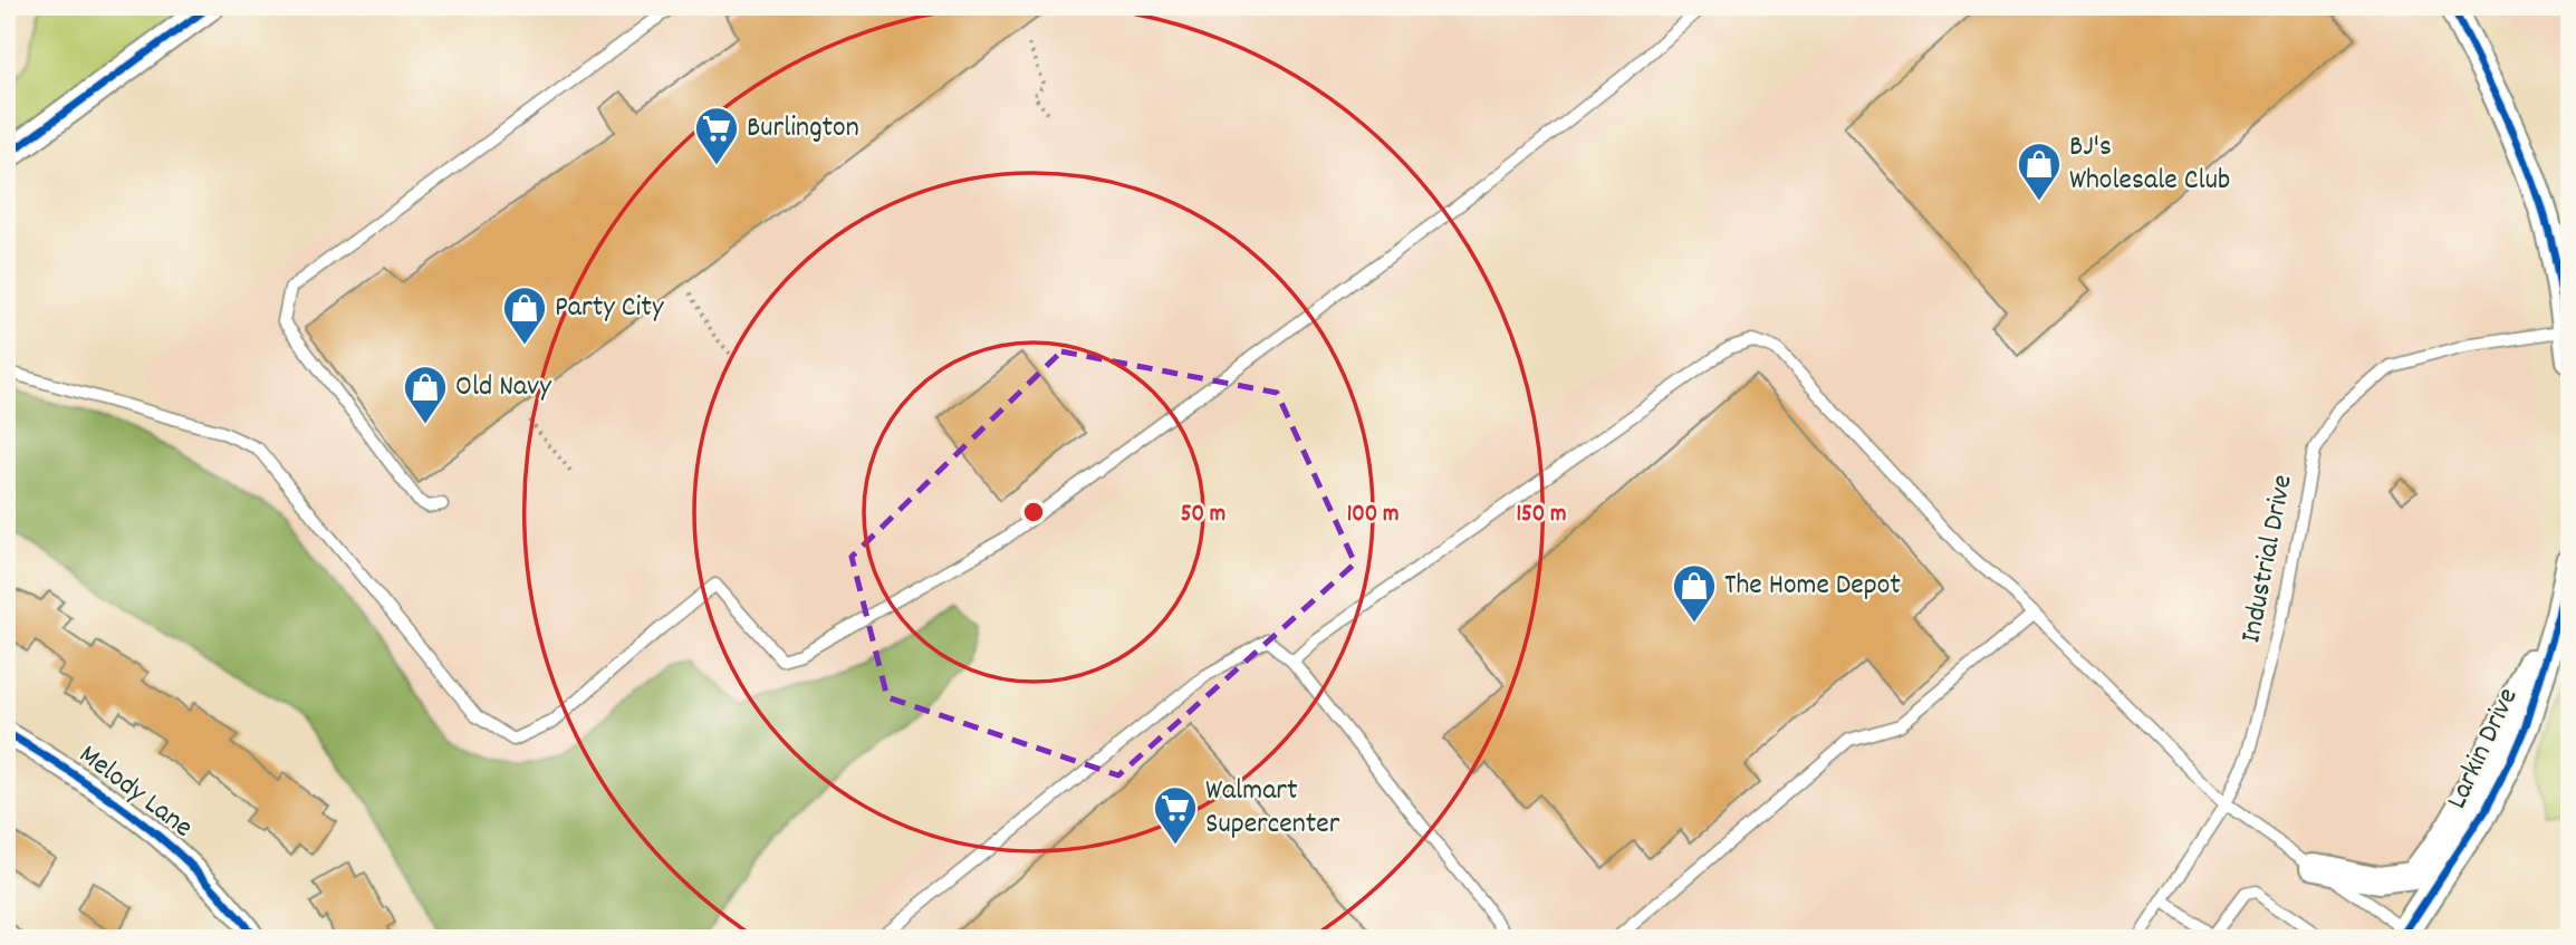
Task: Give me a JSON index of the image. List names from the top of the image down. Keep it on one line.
{"streets":{"street":["Larkin Drive","Melody Lane"],"lane":["Industrial Drive"]},"places":{"supermarket":["Burlington","Walmart Supercenter"],"shop":["BJ's Wholesale Club","Party City","Old Navy","The Home Depot"]},"rings":["50 m","100 m","150 m"]}
